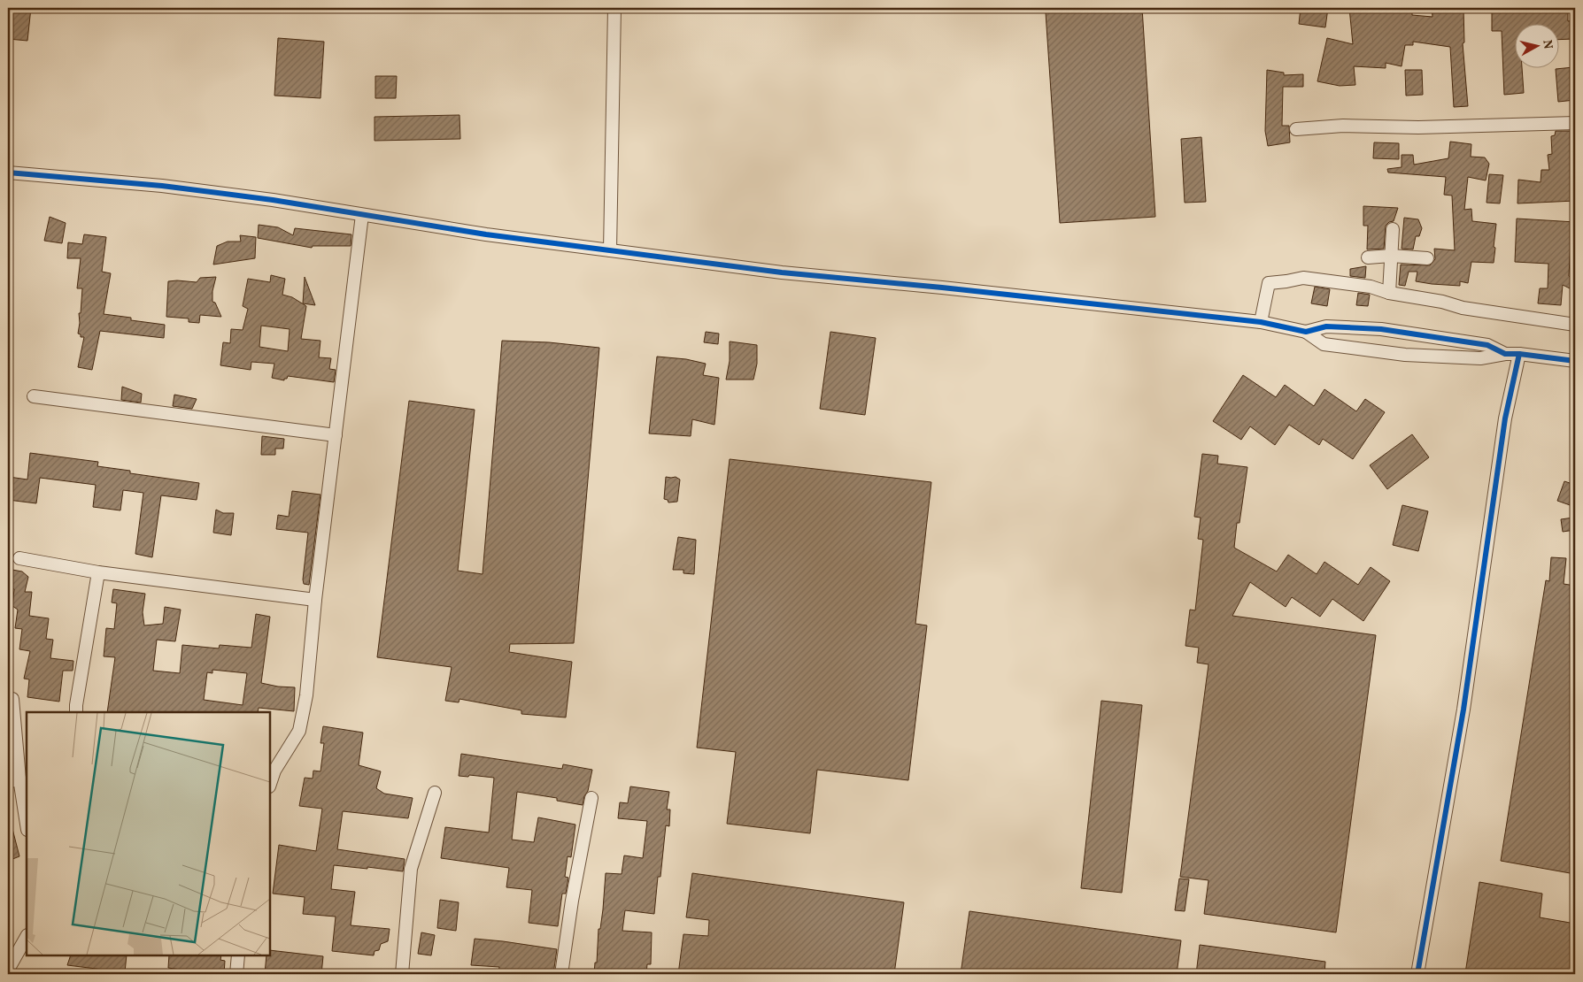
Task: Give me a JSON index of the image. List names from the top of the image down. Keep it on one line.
{"north":"right"}
